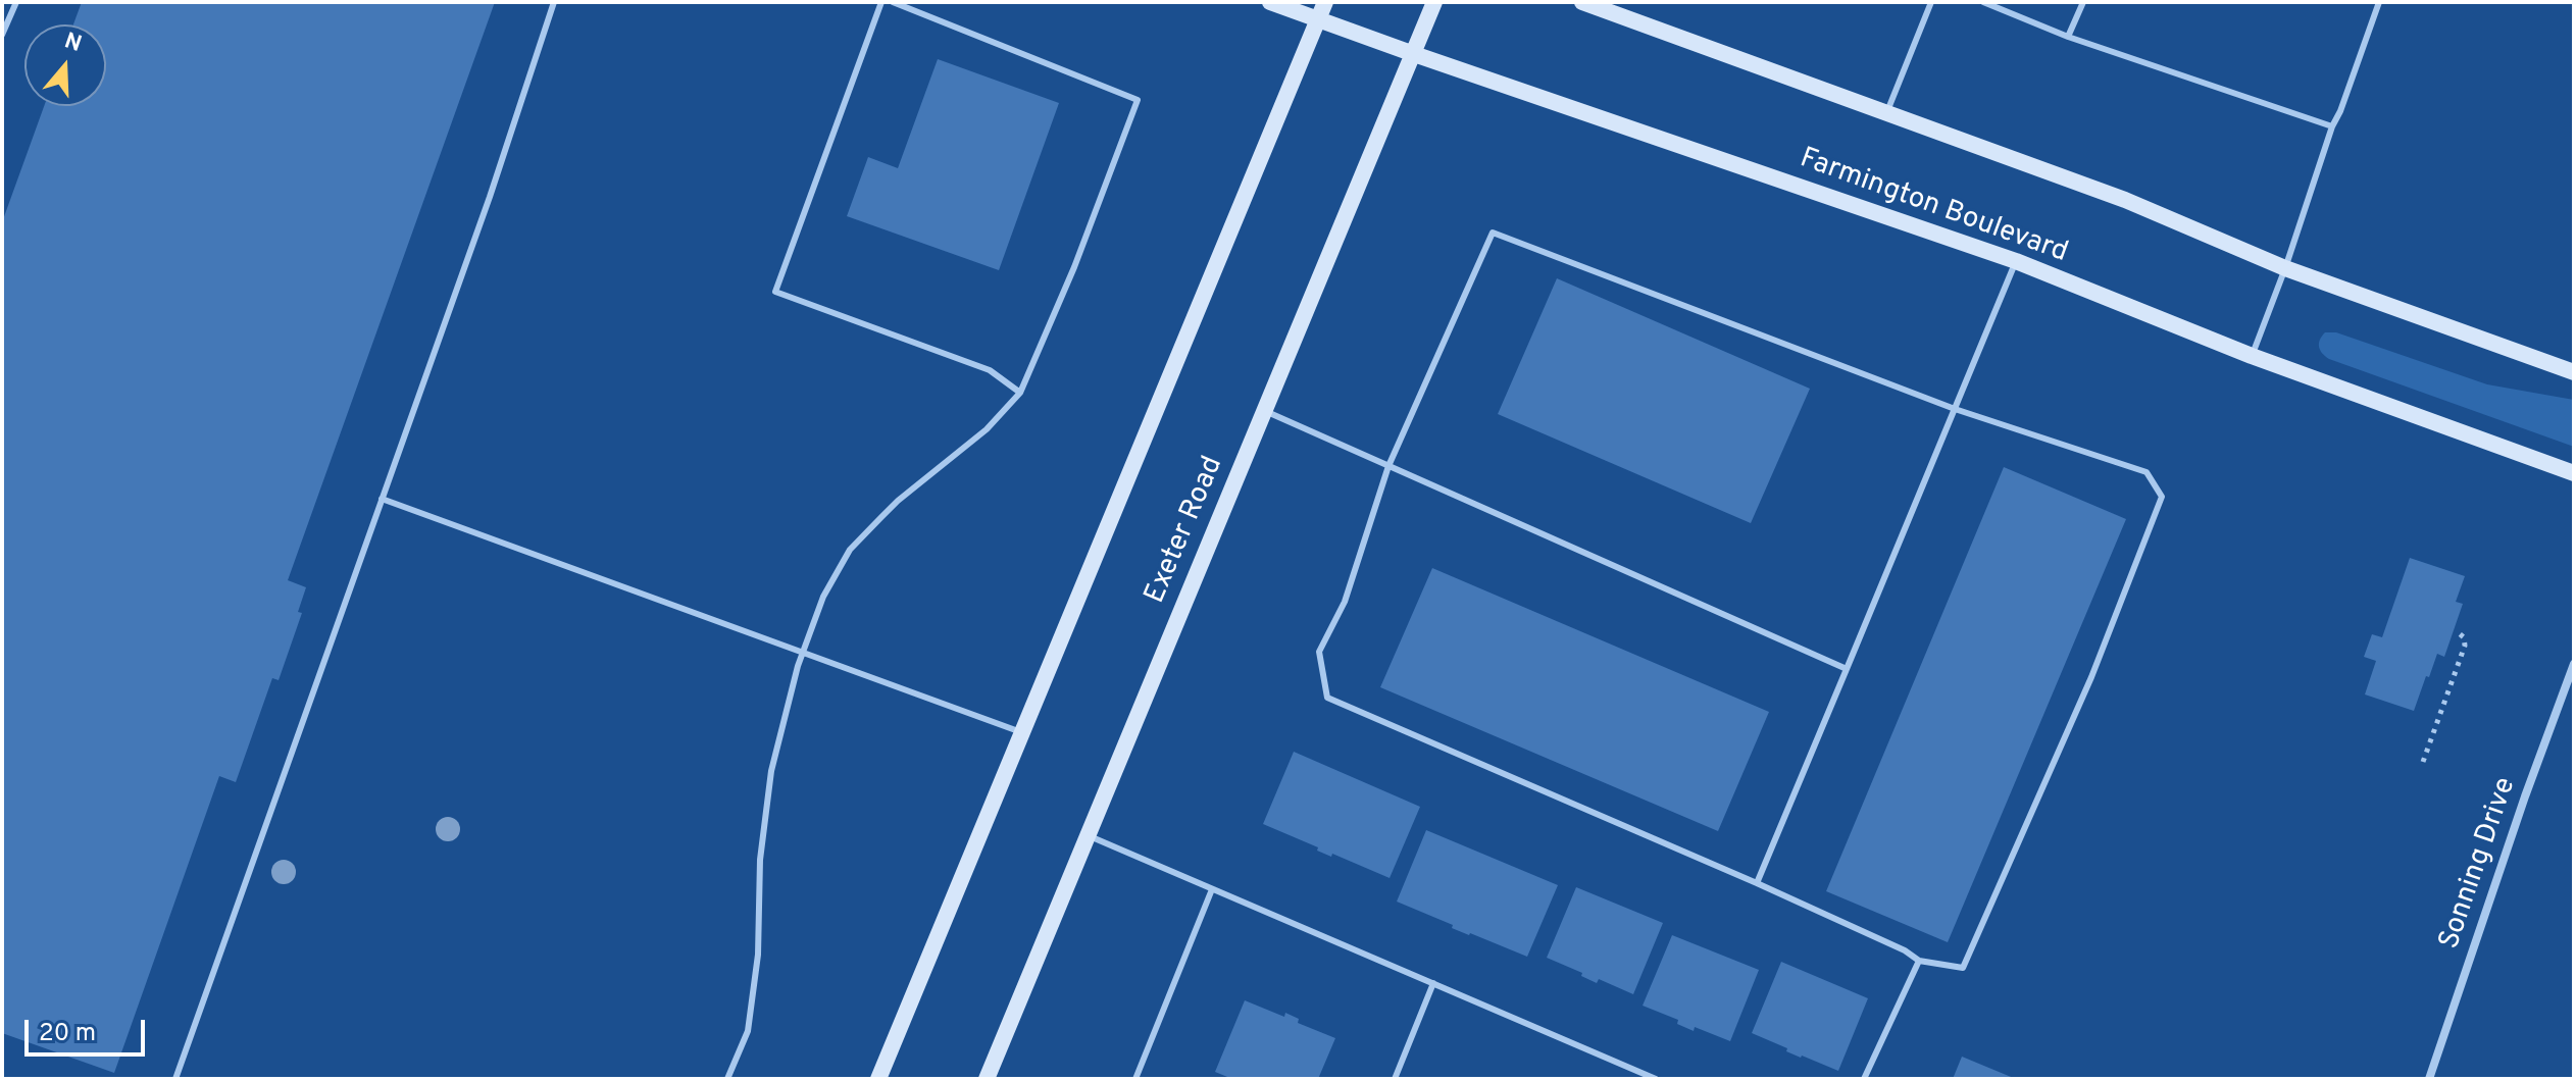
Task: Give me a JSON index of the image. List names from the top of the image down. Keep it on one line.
{"streets":{"main road":["Farmington Boulevard","Exeter Road"],"street":["Sonning Drive"]},"crossings":[["Farmington Boulevard","Exeter Road"]],"scale_bar":"20 m","north":"top"}
